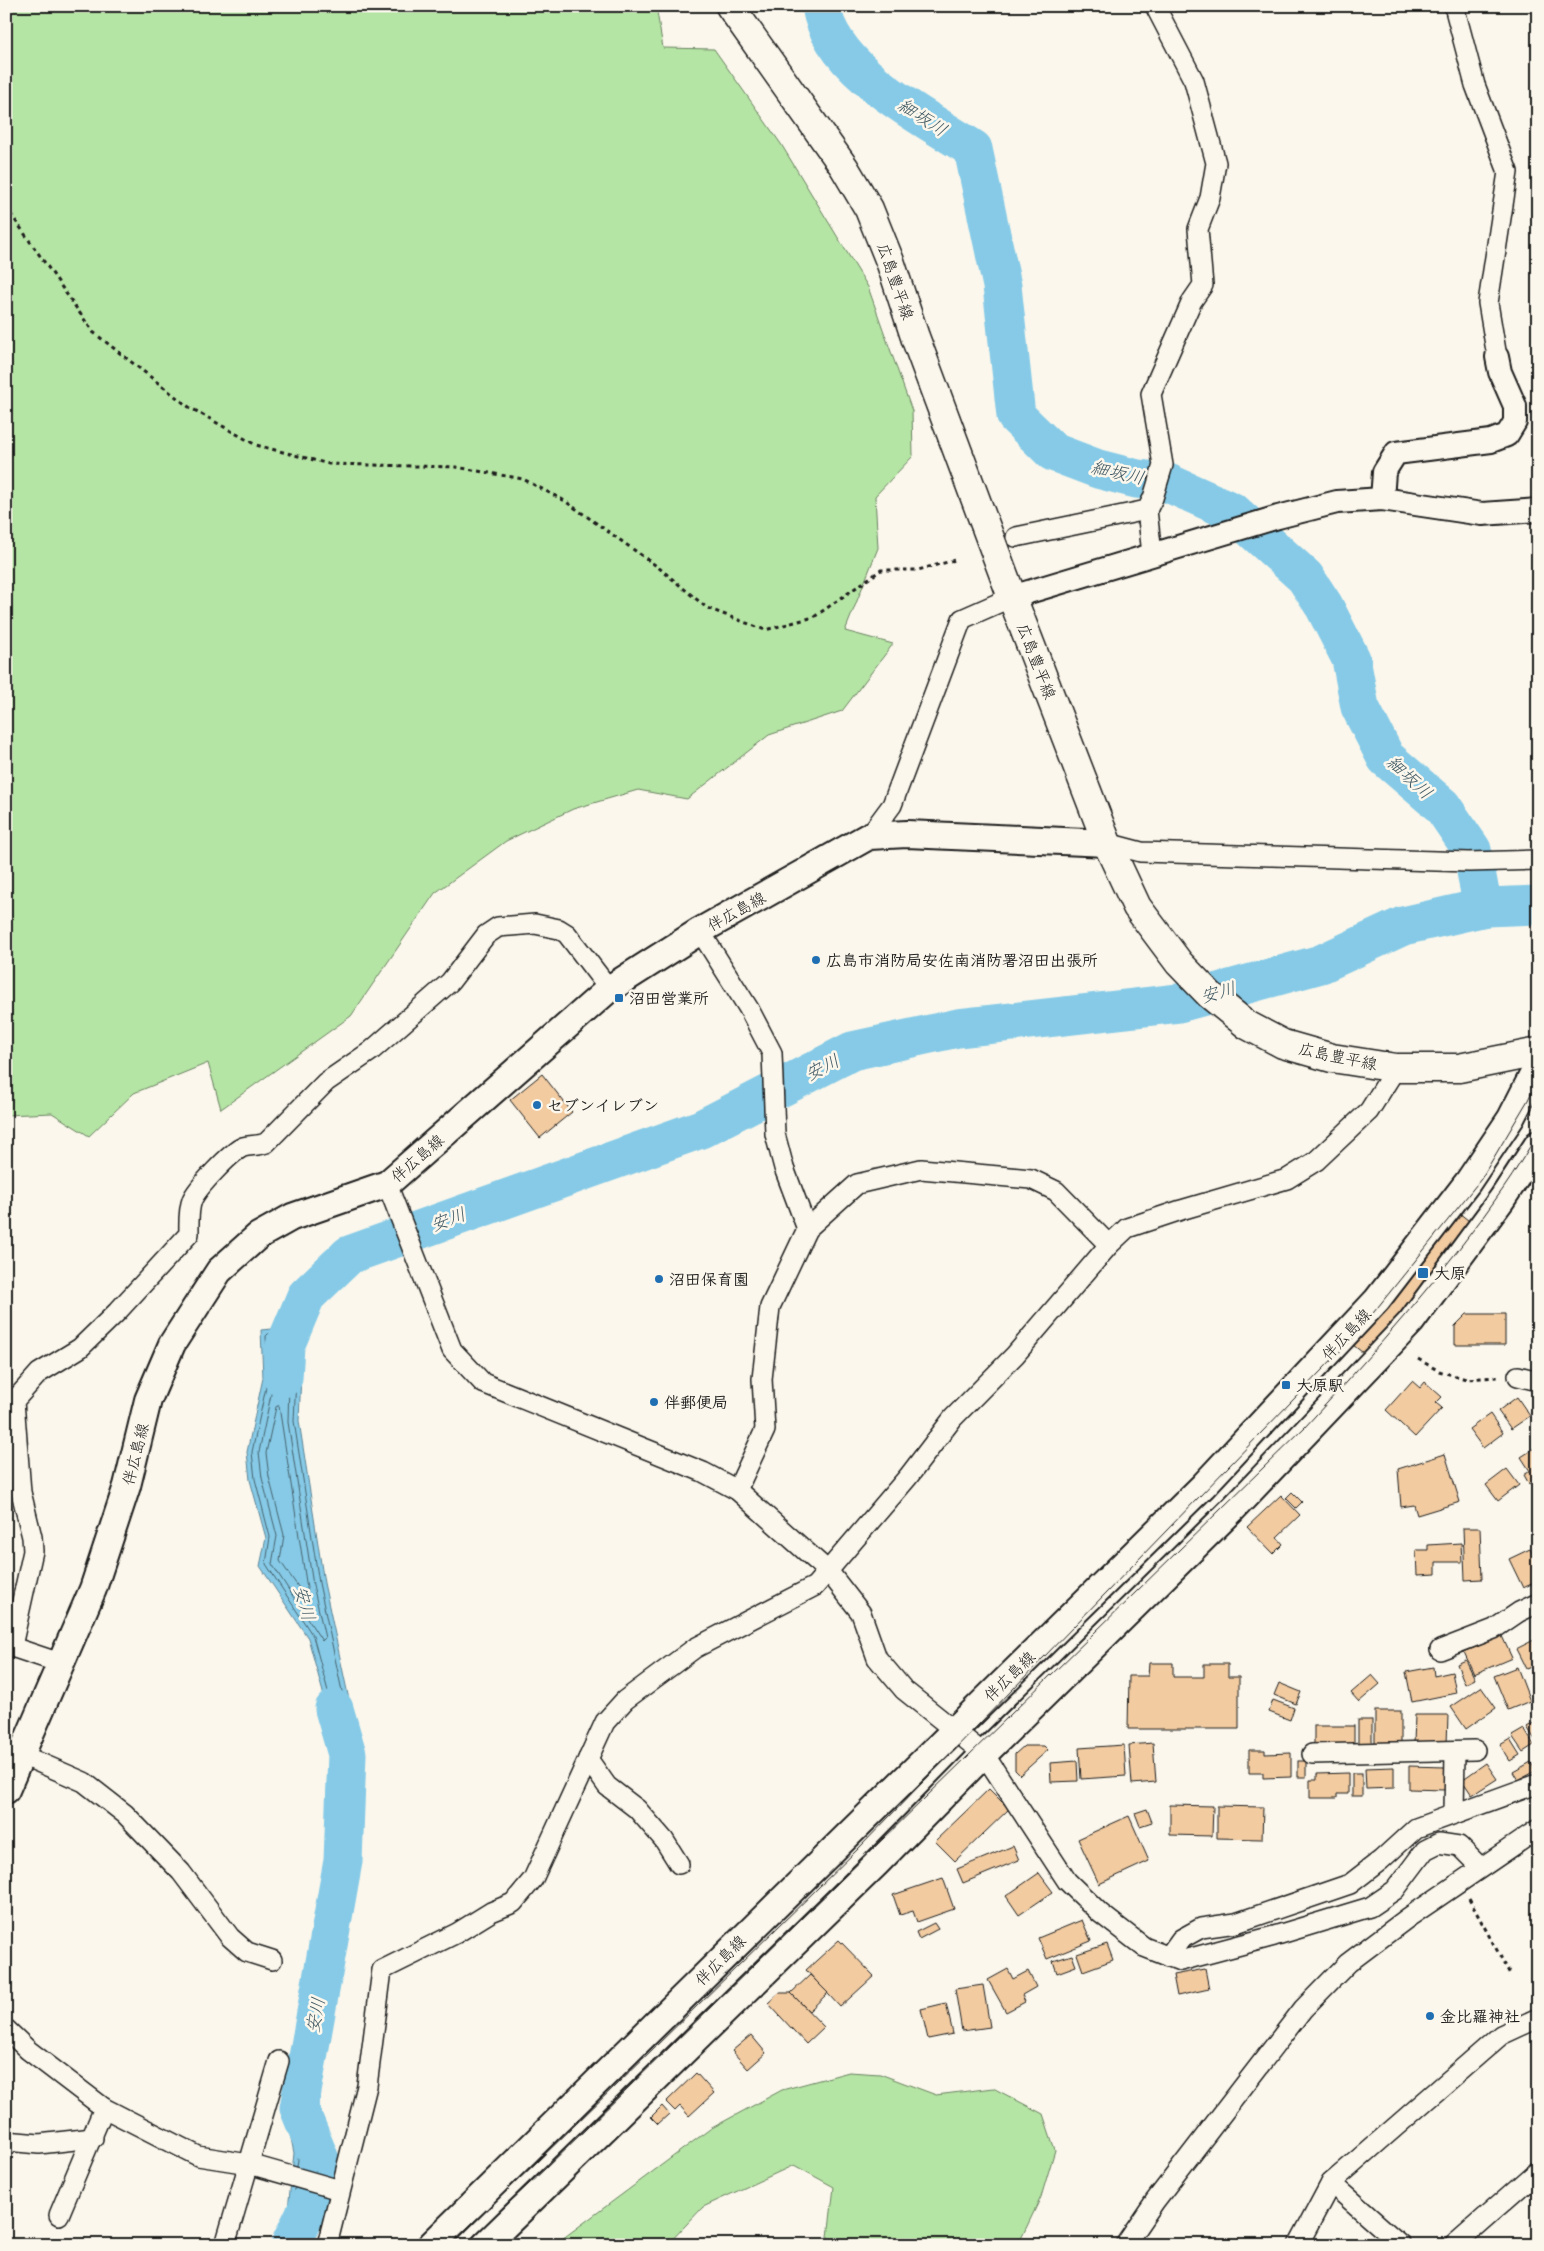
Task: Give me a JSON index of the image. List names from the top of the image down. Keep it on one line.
{"streets":{"main road":["広島豊平線","伴広島線"]},"crossings":[["広島豊平線","伴広島線"]],"water":["細坂川","安川"],"places":{"other":["広島市消防局安佐南消防署沼田出張所","セブンイレブン","沼田保育園","伴郵便局","金比羅神社"],"transit":["沼田営業所","大原","大原駅"]}}
